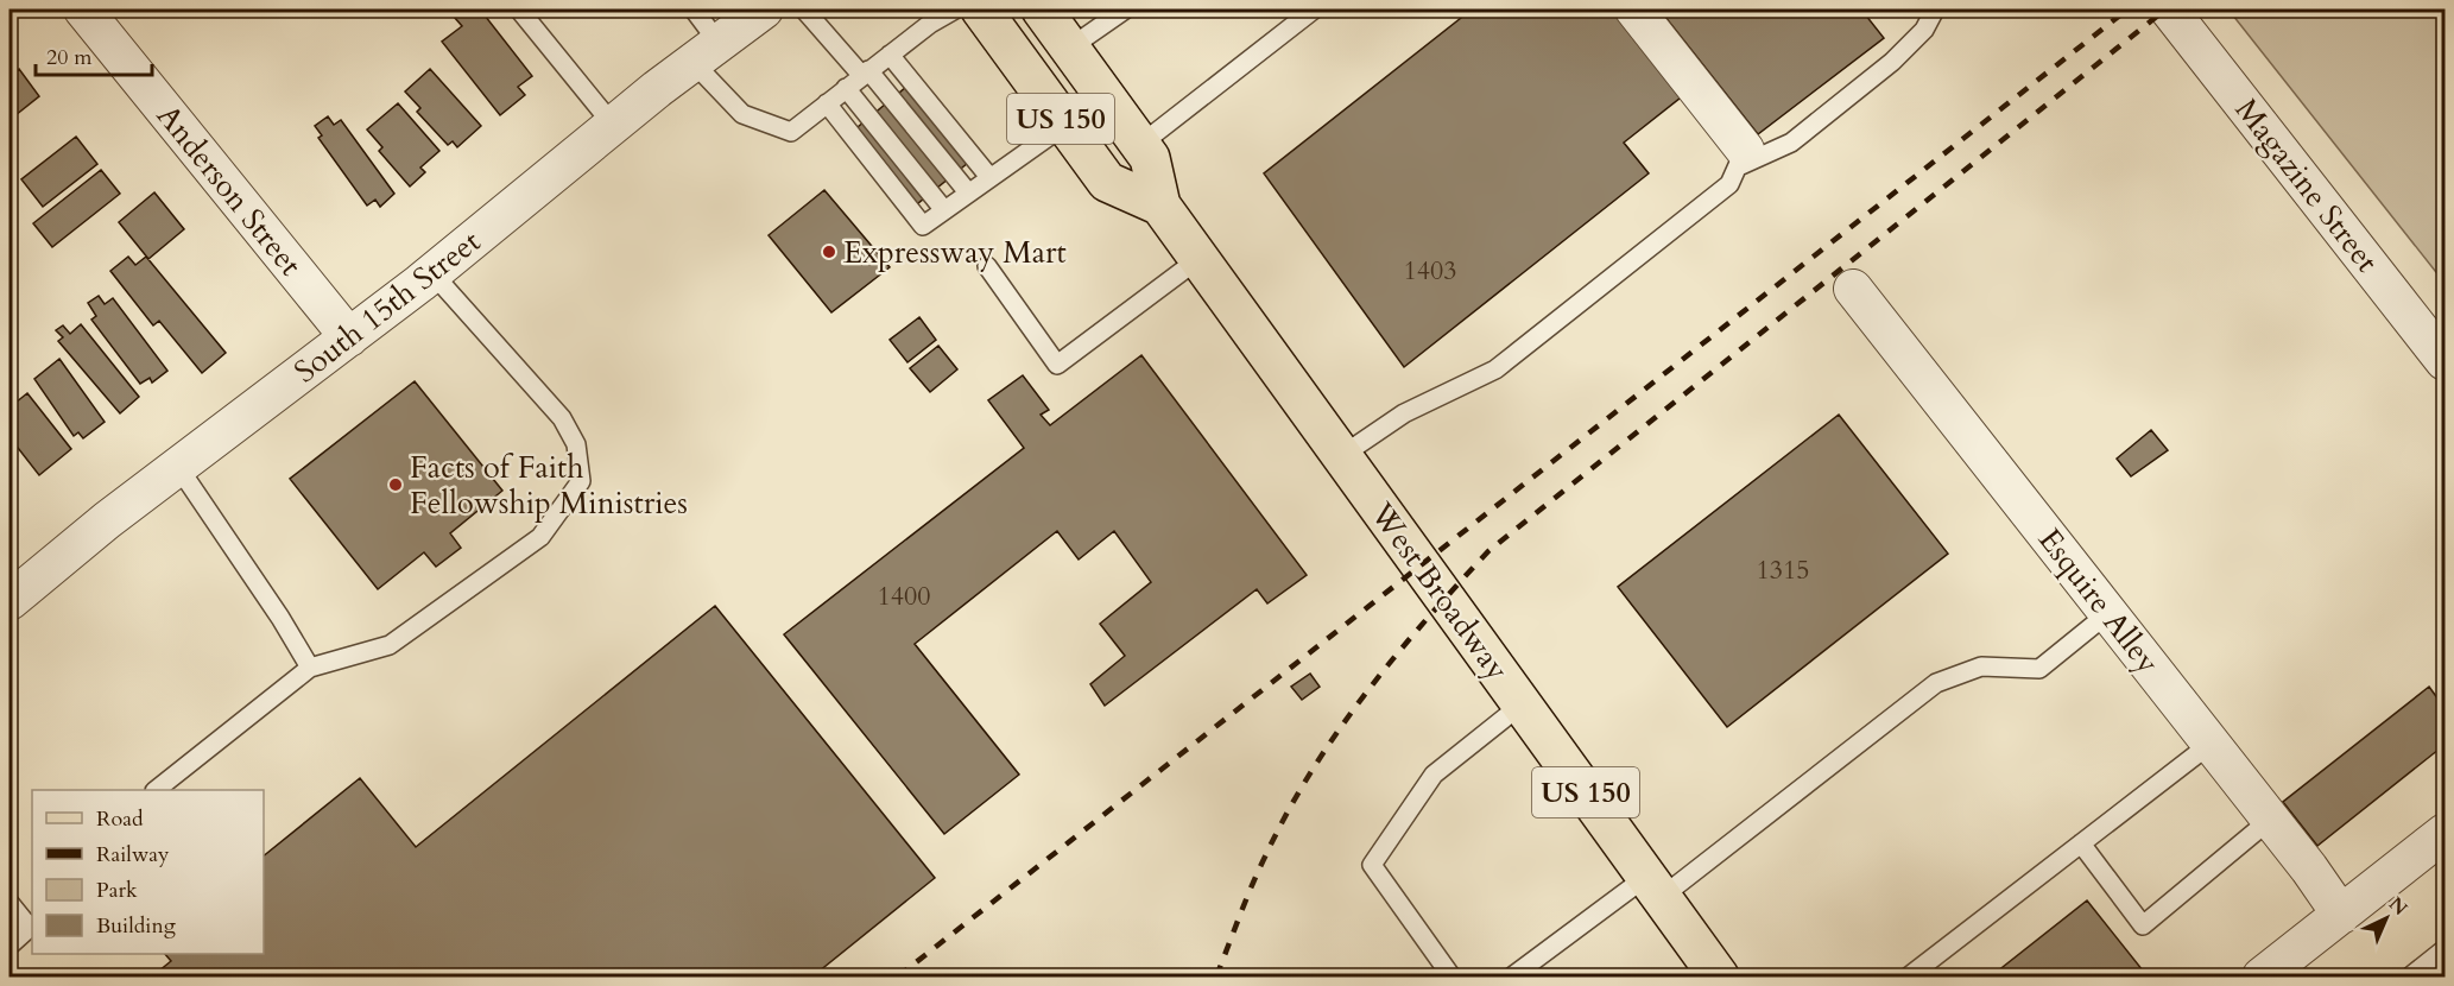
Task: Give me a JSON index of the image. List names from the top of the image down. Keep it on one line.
{"streets":{"main road":["US 150","West Broadway"],"street":["Magazine Street","Anderson Street","South 15th Street","Esquire Alley"]},"crossings":[["US 150","West Broadway"],["Anderson Street","South 15th Street"]],"places":["Expressway Mart","Facts of Faith Fellowship Ministries"],"house_numbers":["1403","1315","1400"],"legend":["Road","Railway","Park","Building"],"scale_bar":"20 m","north":"top right"}
